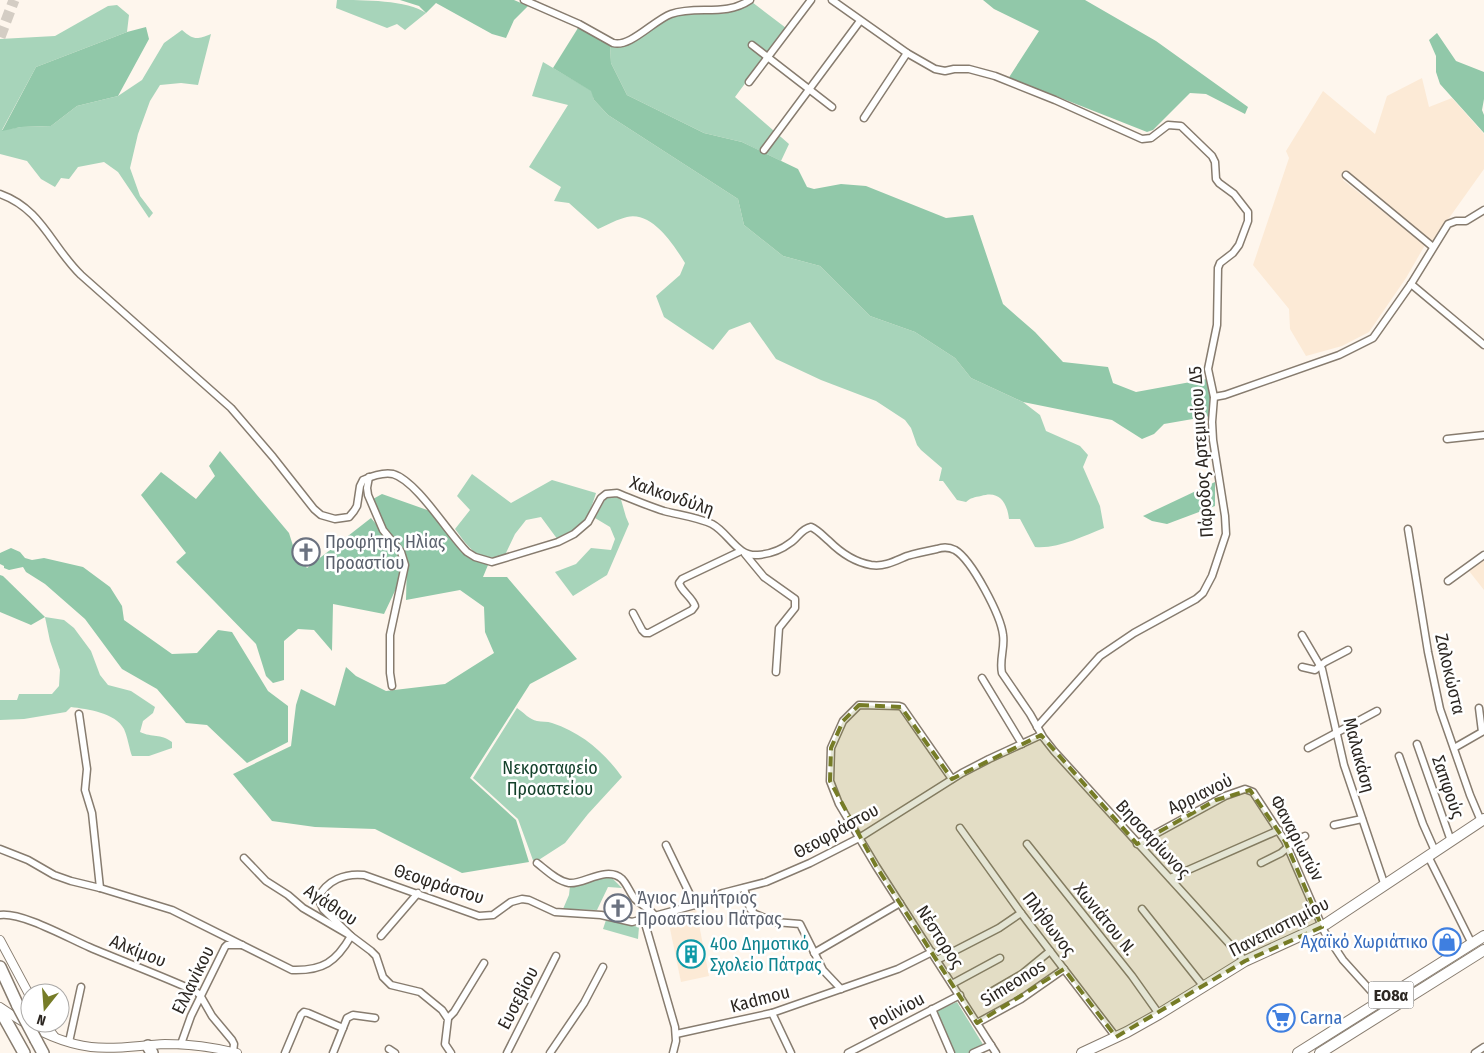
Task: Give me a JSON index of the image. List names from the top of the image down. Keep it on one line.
{"streets":{"main road":["Πανεπιστημίου","ΕΟ8α"],"street":["Πάροδος Αρτεμισίου Δ5","Χαλκονδύλη","Ζαλοκώστα","Μαλακάση","Σαπφούς","Αρριανού","Θεοφράστου","Φαναριωτών","Βησσαρίωνος","Αγάθιου","Χωνιάτου Ν.","Πλήθωνος","Νέστορος","Αλκίμου","Ελλανίκου","Simeonos","Ευσεβίου","Kadmou","Poliviou"]},"crossings":[["Ζαλοκώστα","Πανεπιστημίου"],["Μαλακάση","Πανεπιστημίου"],["Σαπφούς","Πανεπιστημίου"],["Αρριανού","Φαναριωτών"],["Αρριανού","Βησσαρίωνος"],["Θεοφράστου","Βησσαρίωνος"],["Θεοφράστου","Αγάθιου"],["Θεοφράστου","Νέστορος"],["Φαναριωτών","Πανεπιστημίου"],["Φαναριωτών","ΕΟ8α"],["Βησσαρίωνος","Πανεπιστημίου"],["Χωνιάτου Ν.","Πανεπιστημίου"],["Πλήθωνος","Πανεπιστημίου"],["Πλήθωνος","Simeonos"],["Νέστορος","Simeonos"],["Νέστορος","Kadmou"],["Νέστορος","Poliviou"],["Αλκίμου","Ελλανίκου"]],"parks":["Νεκροταφείο Προαστείου"],"places":{"church":["Προφήτης Ηλίας Προαστίου","Άγιος Δημήτριος Προαστείου Πάτρας"],"shop":["Αχαϊκό Χωριάτικο"],"building":["40ο Δημοτικό Σχολείο Πάτρας"],"supermarket":["Carna"]},"north":"bottom"}
